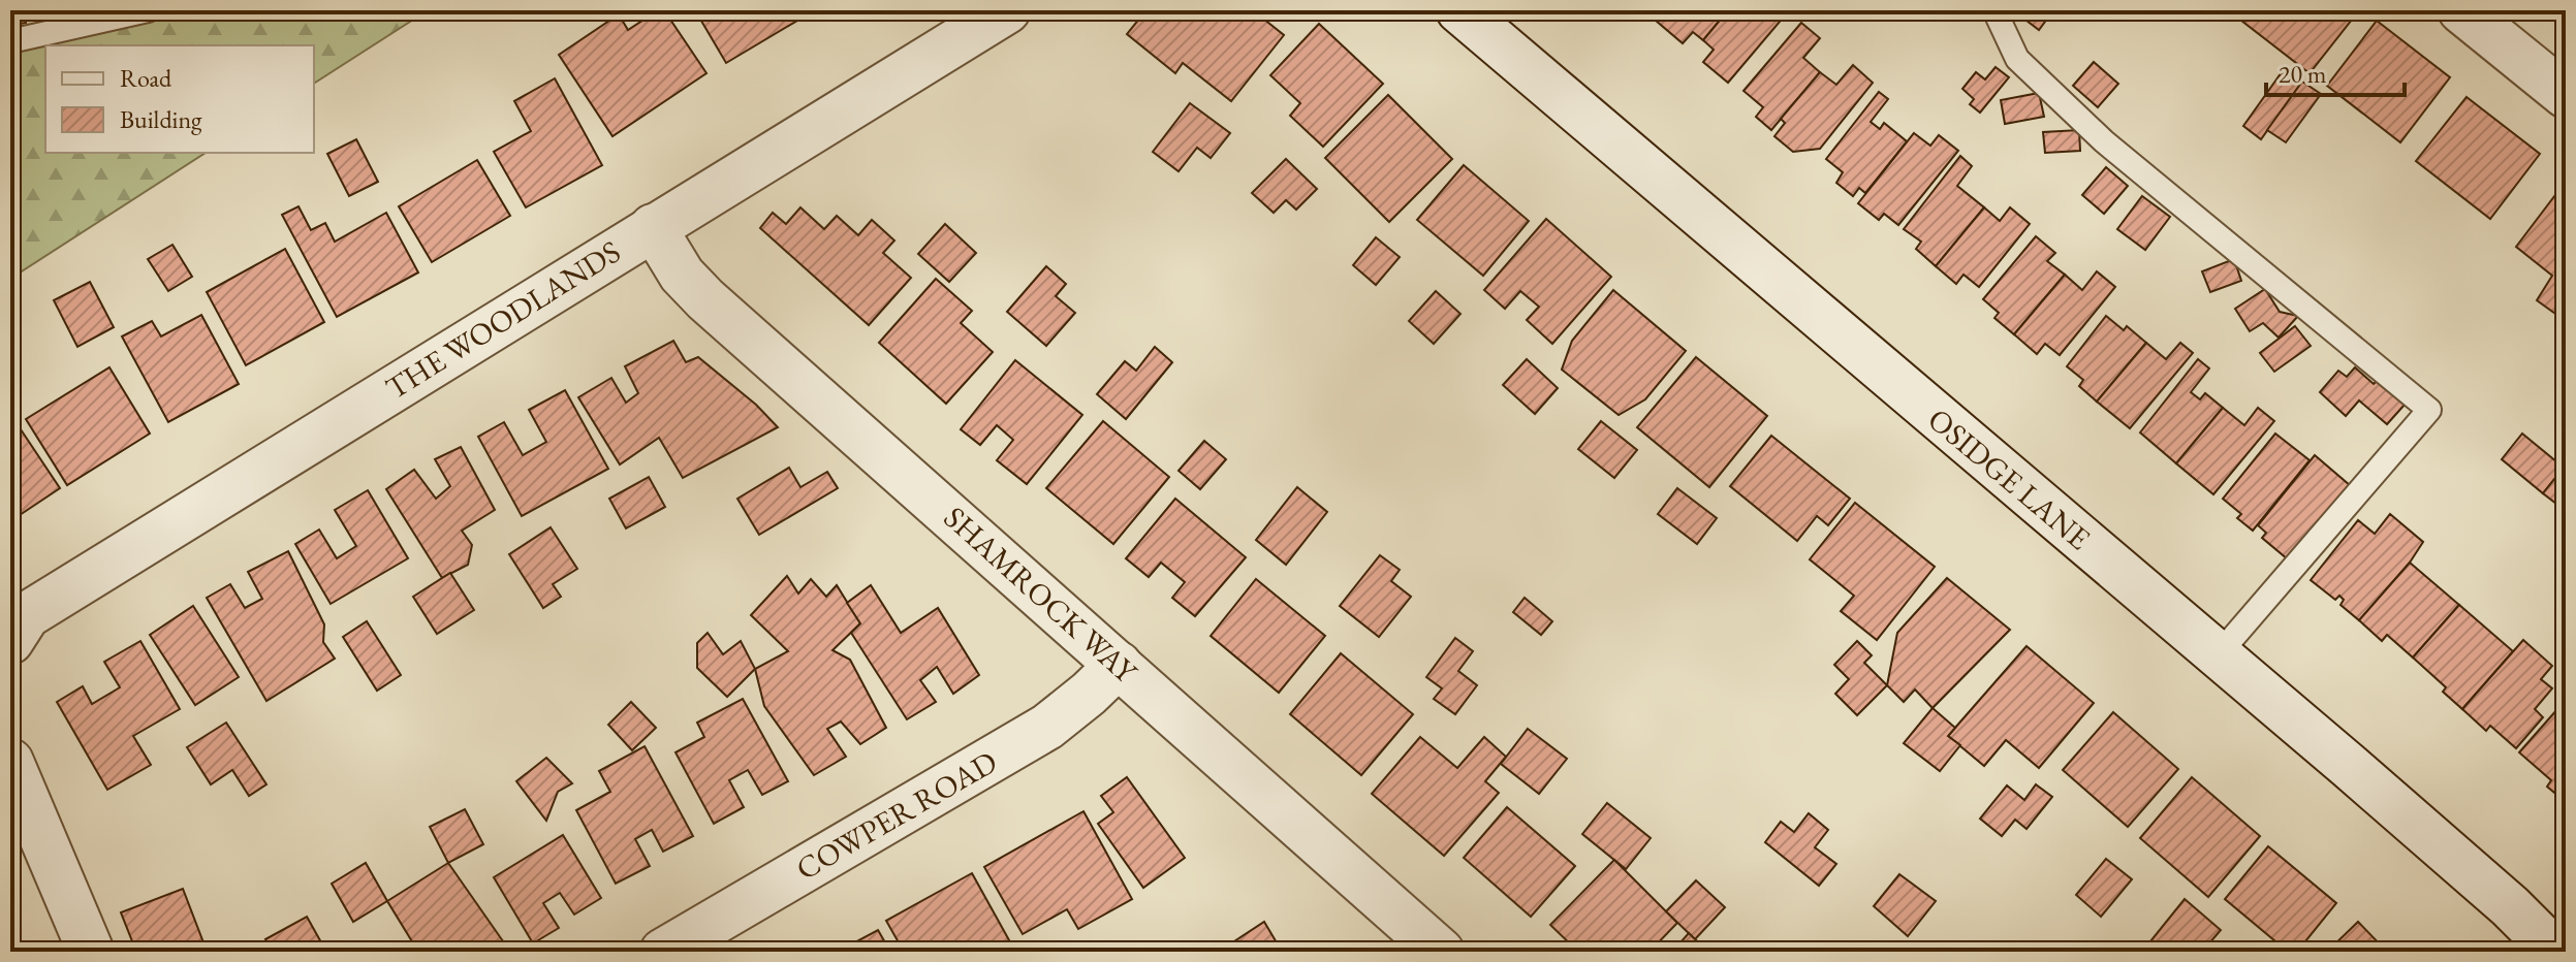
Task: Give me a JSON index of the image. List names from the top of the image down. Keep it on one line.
{"streets":{"street":["THE WOODLANDS","OSIDGE LANE","SHAMROCK WAY","COWPER ROAD"]},"crossings":[["THE WOODLANDS","SHAMROCK WAY"],["SHAMROCK WAY","COWPER ROAD"]],"legend":["Road","Building"],"scale_bar":"20 m"}
